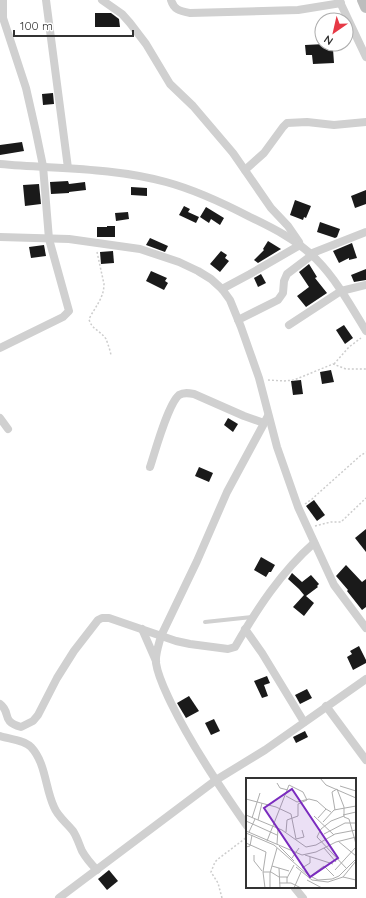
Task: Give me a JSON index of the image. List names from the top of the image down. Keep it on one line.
{"scale_bar":"100 m","north":"bottom left"}
